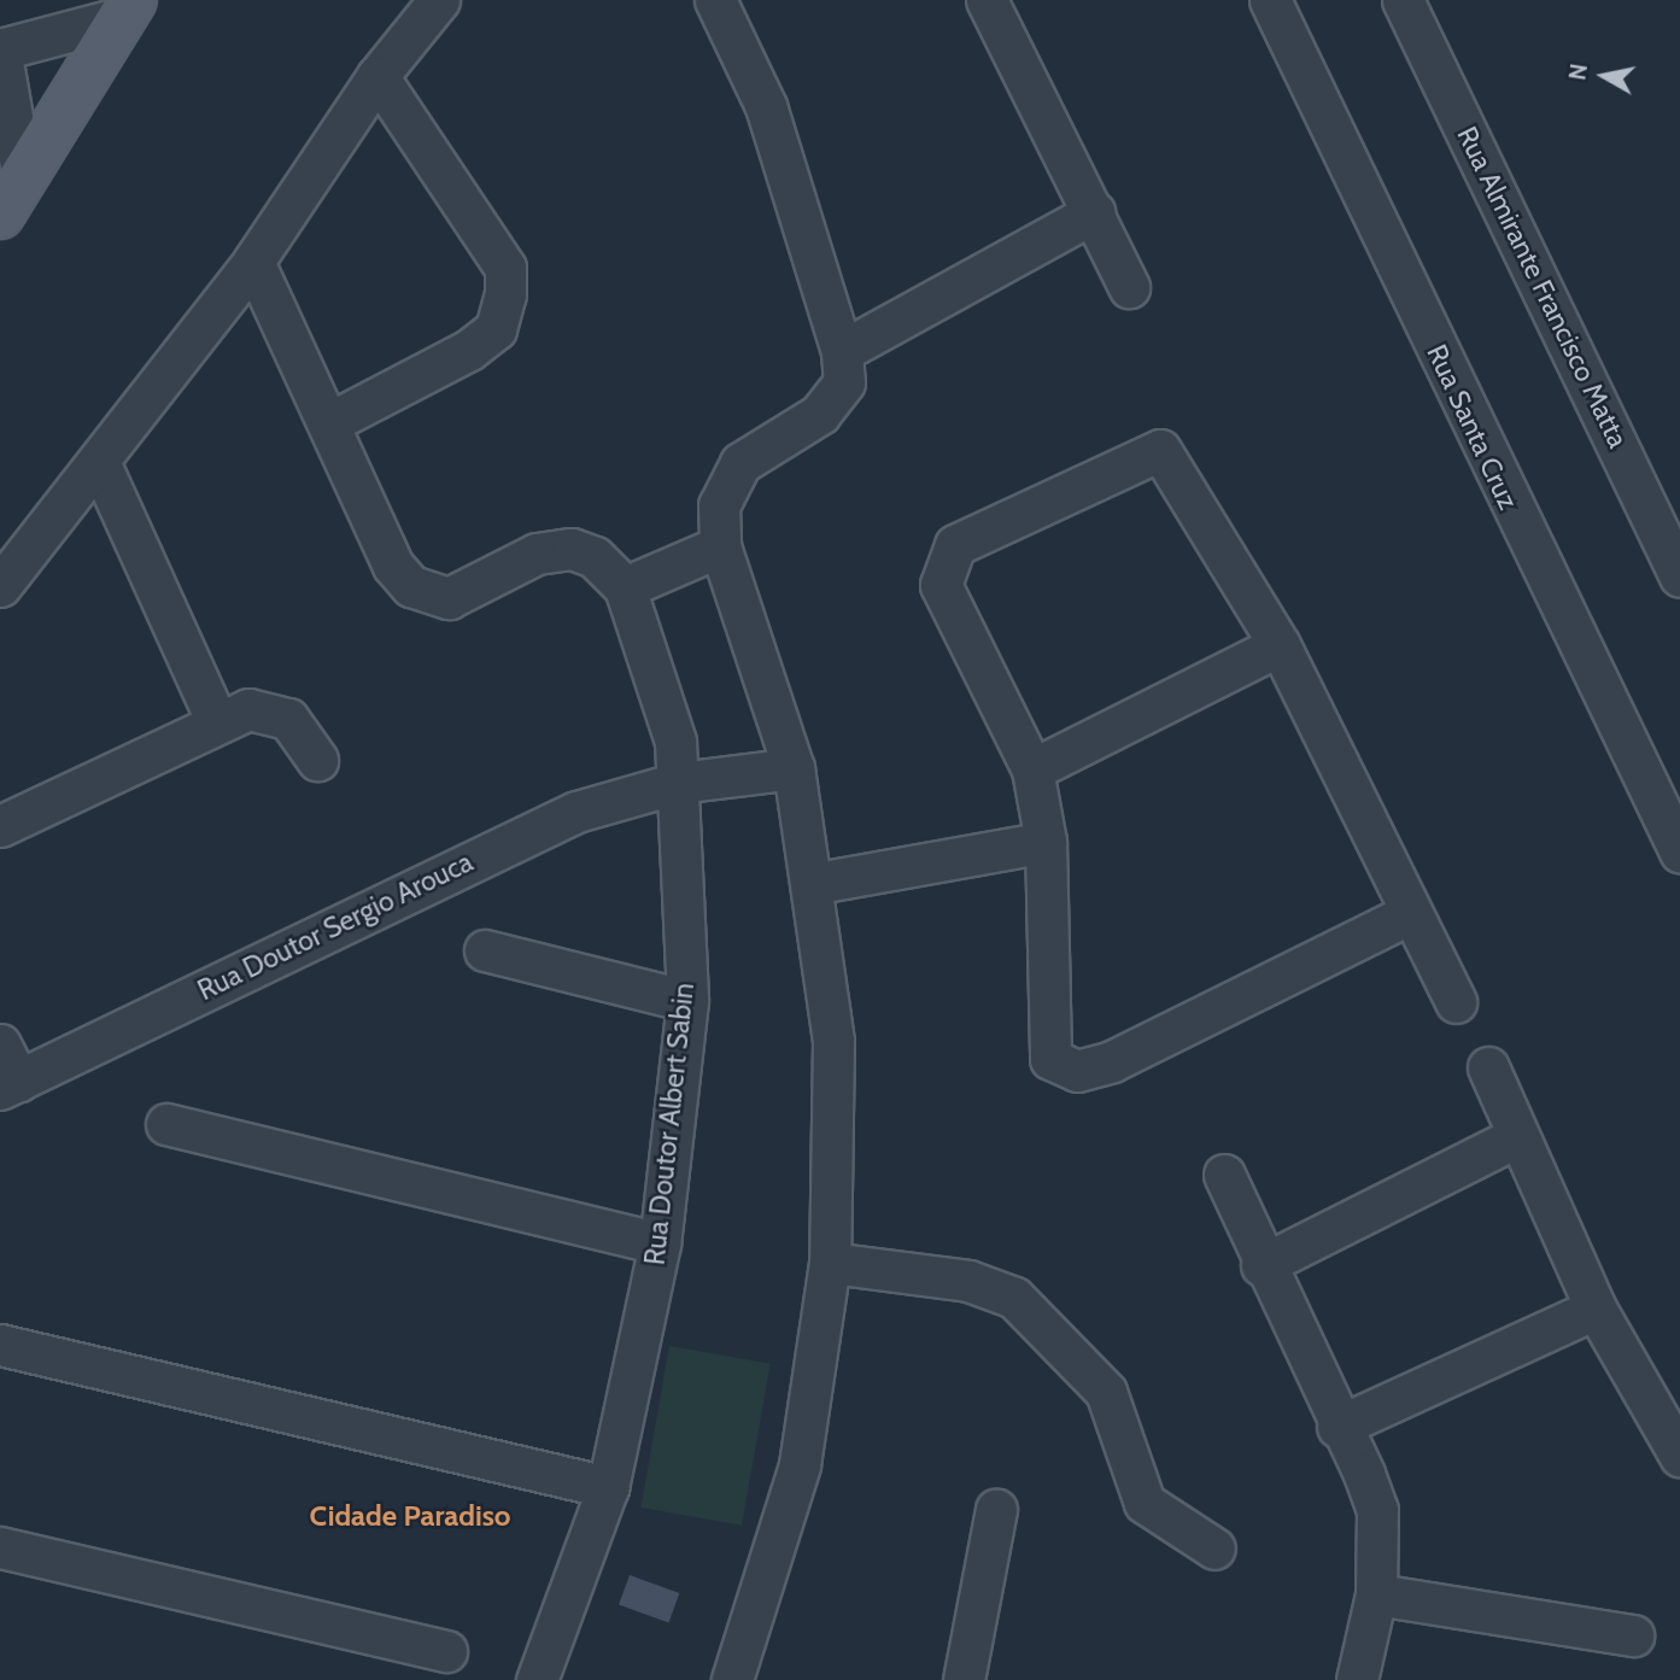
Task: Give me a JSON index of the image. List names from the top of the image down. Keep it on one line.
{"streets":{"street":["Rua Almirante Francisco Matta","Rua Santa Cruz","Rua Doutor Sergio Arouca","Rua Doutor Albert Sabin"]},"crossings":[["Rua Doutor Sergio Arouca","Rua Doutor Albert Sabin"]],"districts":["Cidade Paradiso"],"north":"left"}
